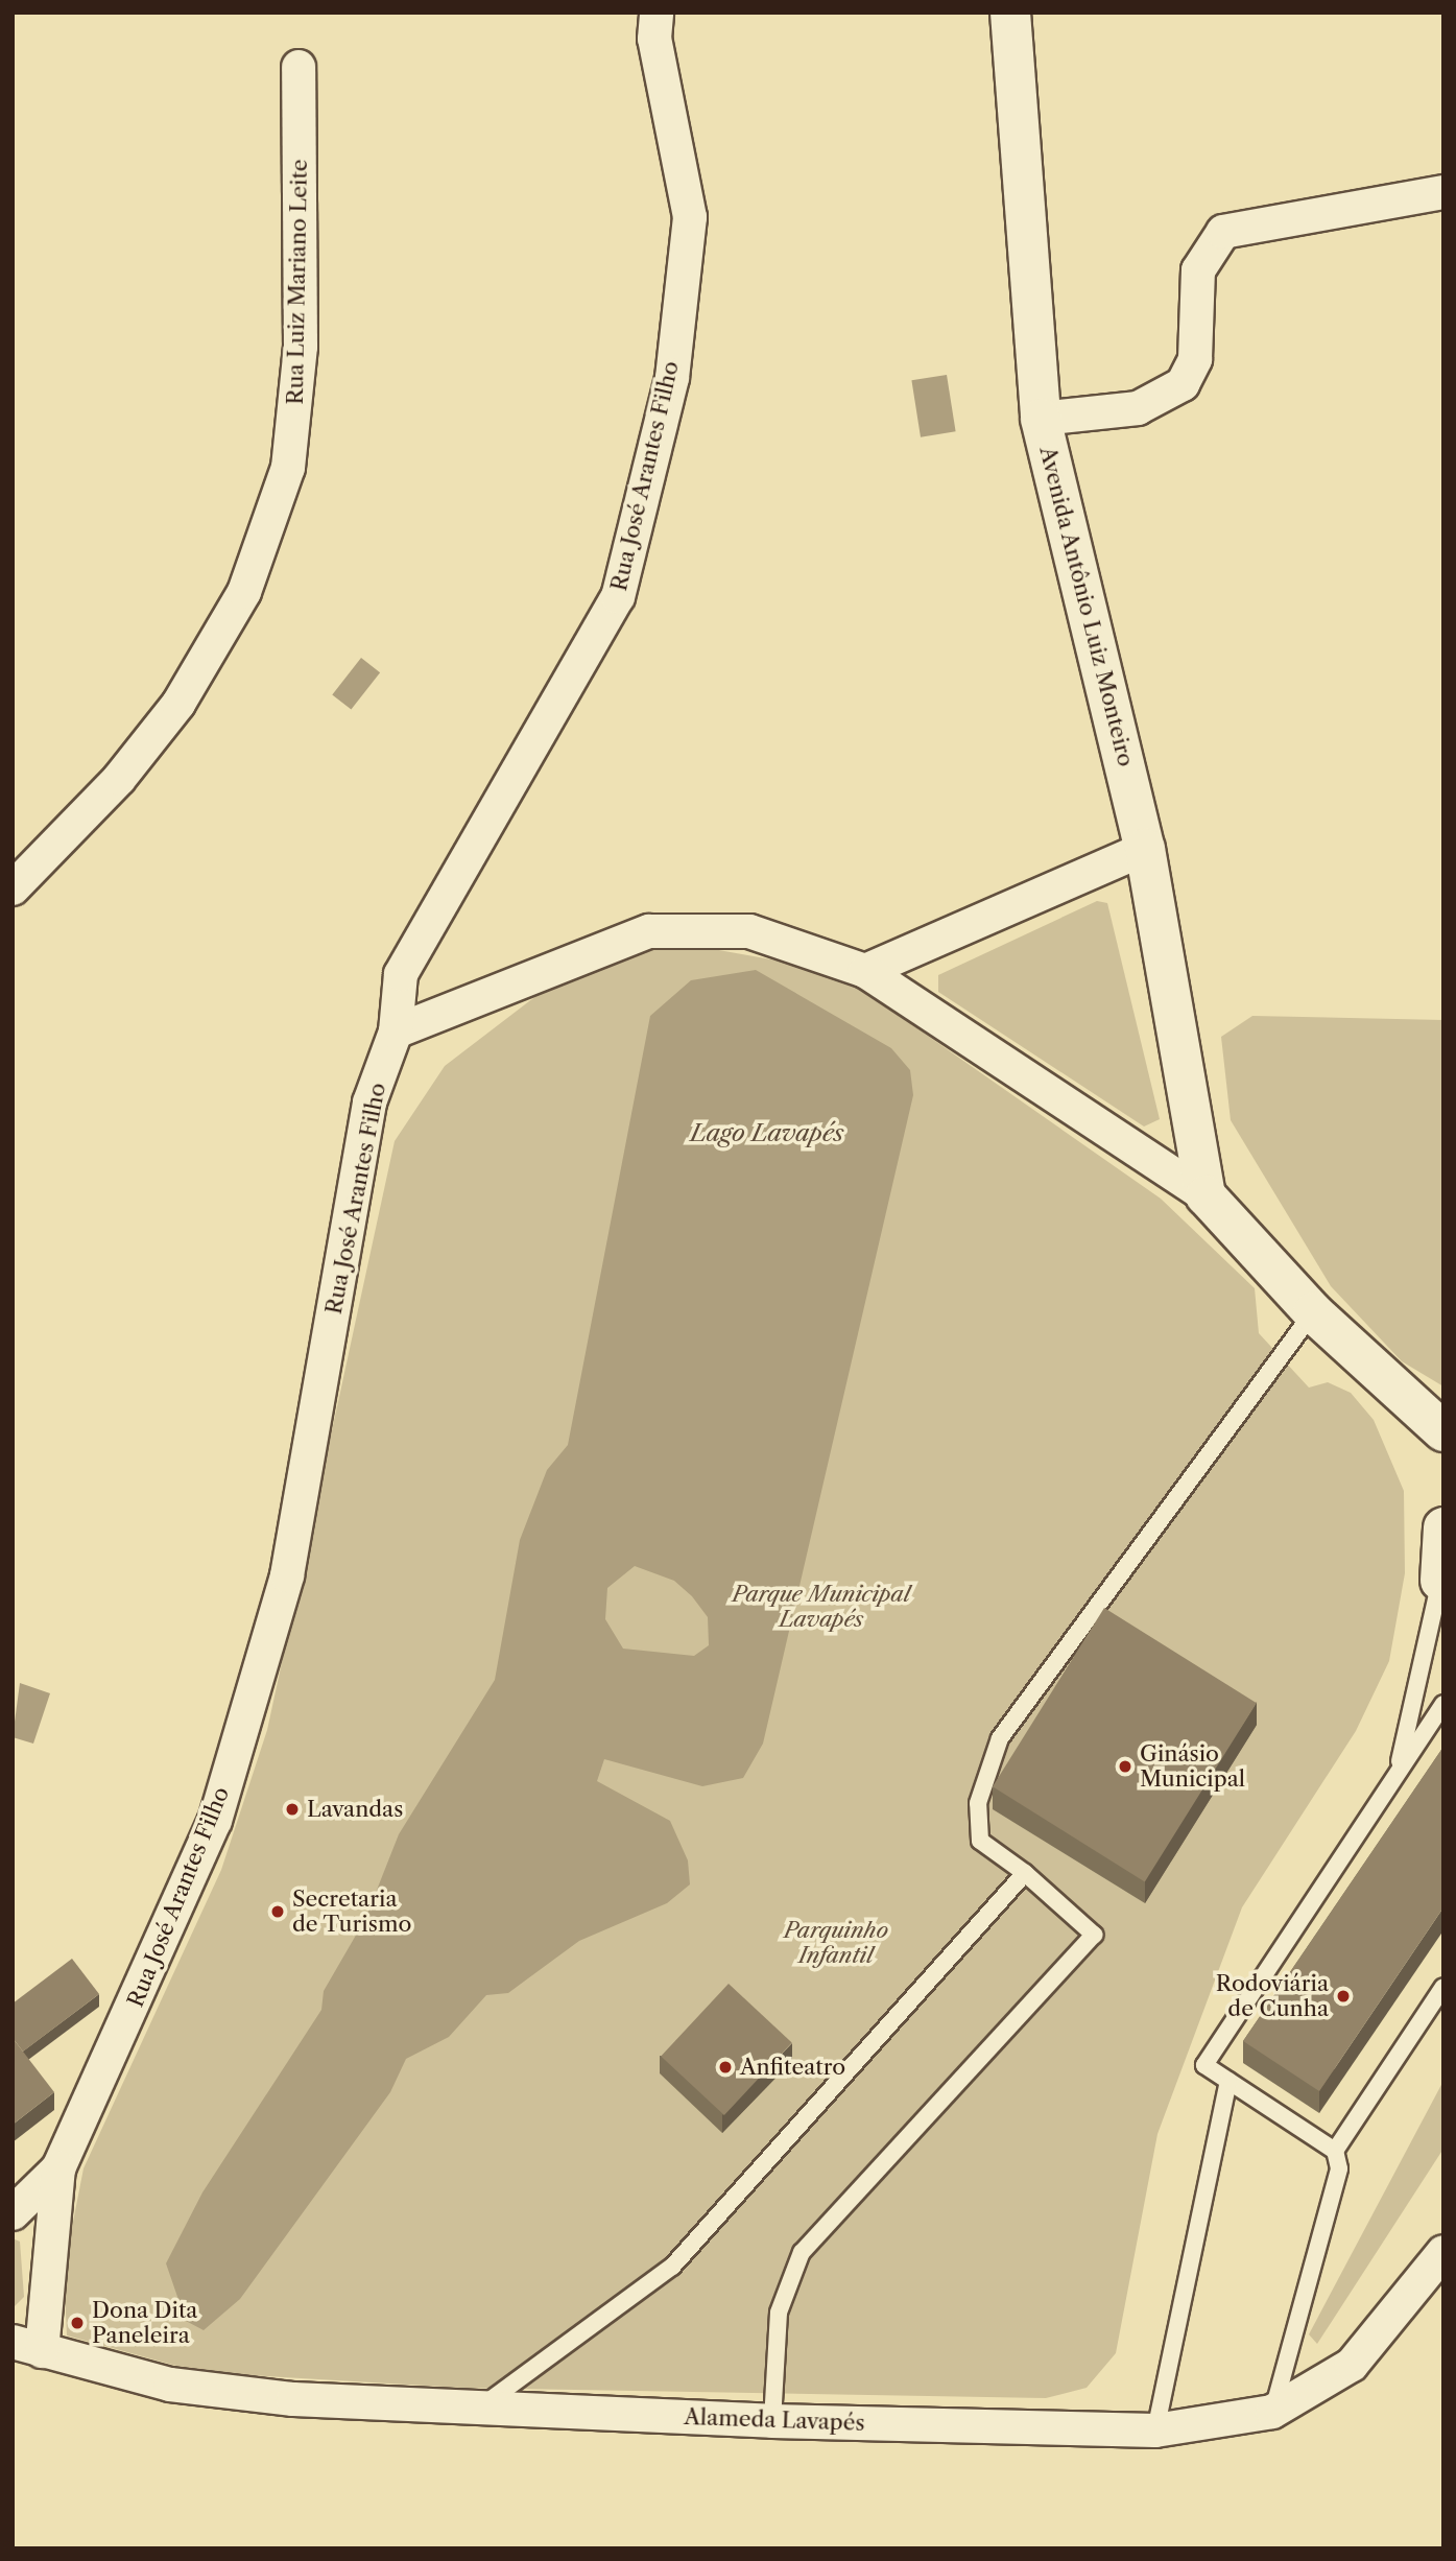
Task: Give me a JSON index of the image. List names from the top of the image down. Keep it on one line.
{"streets":{"street":["Rua Luiz Mariano Leite","Rua José Arantes Filho","Avenida Antônio Luiz Monteiro","Alameda Lavapés"]},"crossings":[["Rua José Arantes Filho","Alameda Lavapés"]],"water":["Lago Lavapés"],"parks":["Parque Municipal Lavapés","Parquinho Infantil"],"places":["Ginásio Municipal","Lavandas","Secretaria de Turismo","Rodoviária de Cunha","Anfiteatro","Dona Dita Paneleira"]}
